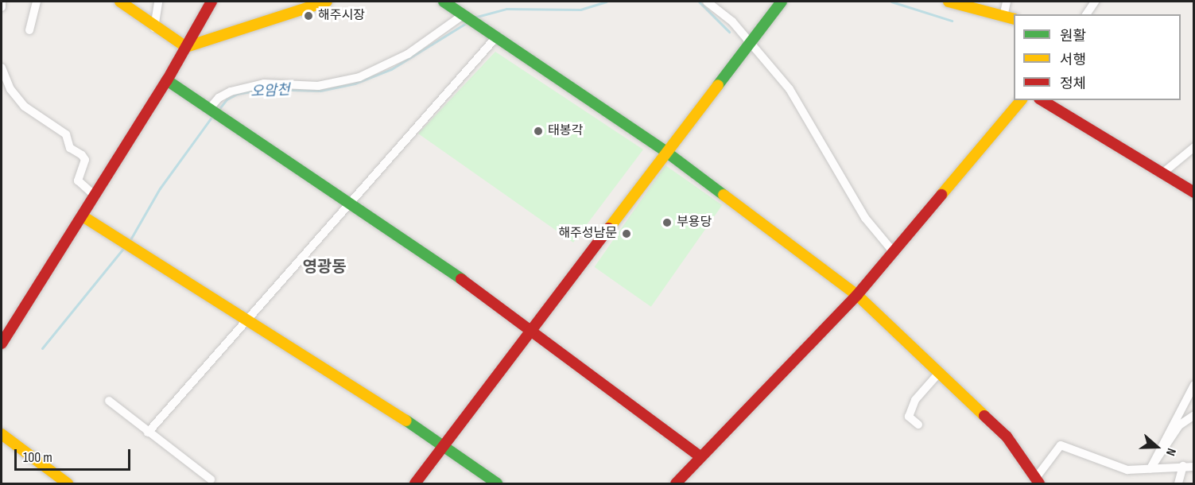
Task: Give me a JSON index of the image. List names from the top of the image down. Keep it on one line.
{"districts":["영광동"],"water":["오암천"],"places":["해주시장","태봉각","부용당","해주성남문"],"legend":["원활","서행","정체"],"scale_bar":"100 m","north":"right"}
